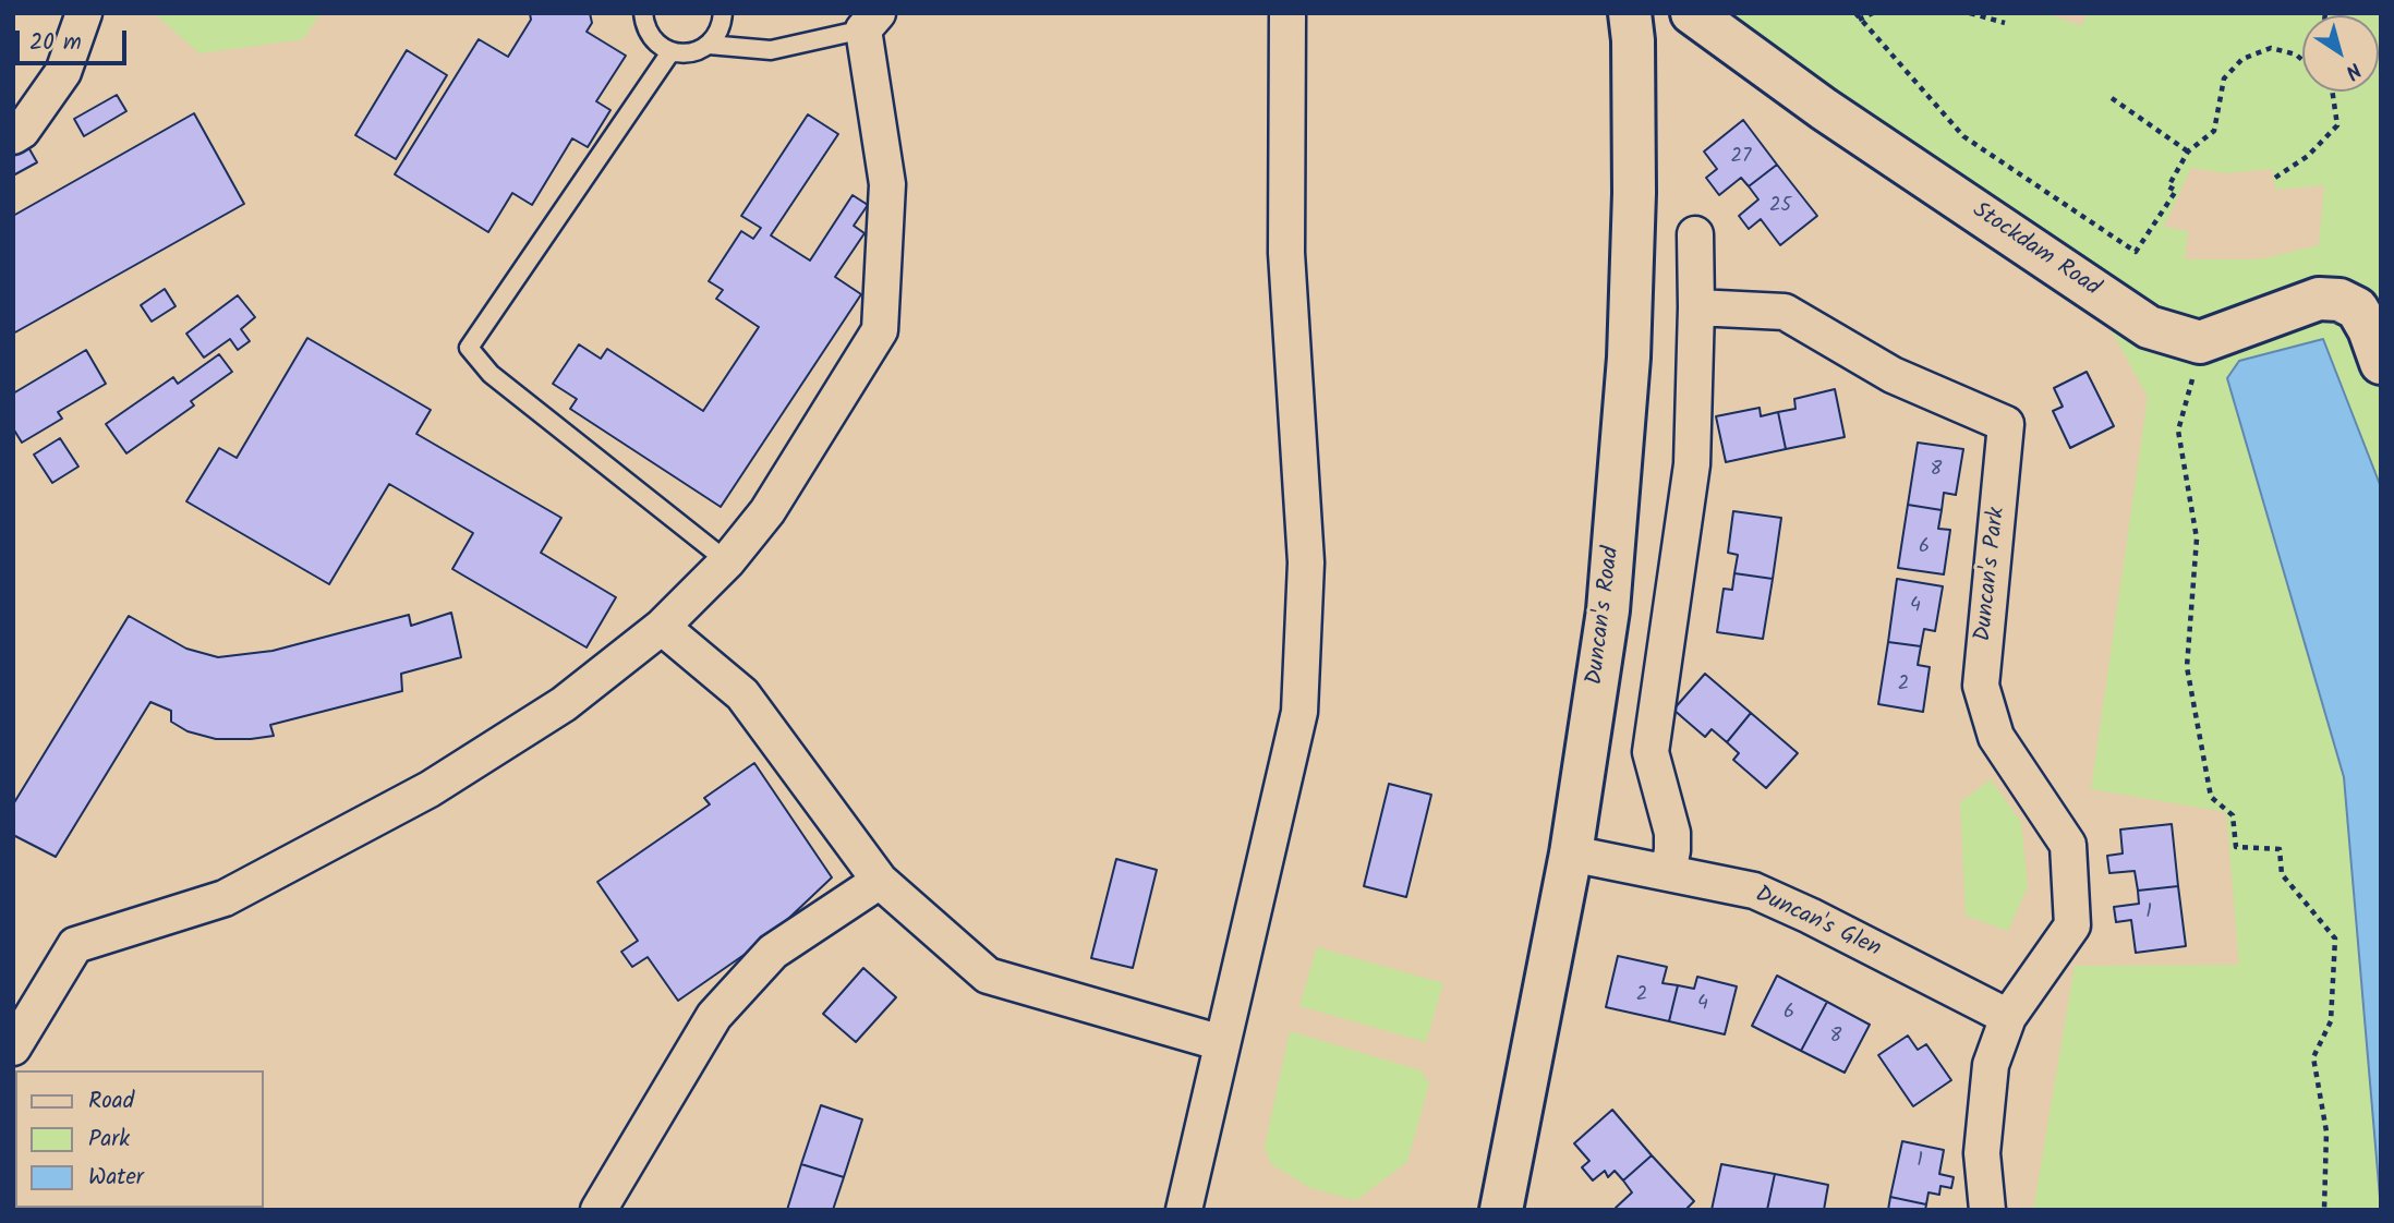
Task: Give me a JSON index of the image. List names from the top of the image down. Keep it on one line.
{"streets":{"street":["Stockdam Road","Duncan's Park","Duncan's Road","Duncan's Glen"]},"crossings":[["Duncan's Park","Duncan's Glen"],["Duncan's Road","Duncan's Glen"]],"house_numbers":["27","25","8","6","4","2","1","2","4","6","8","1"],"legend":["Road","Park","Water"],"scale_bar":"20 m","north":"bottom right"}
